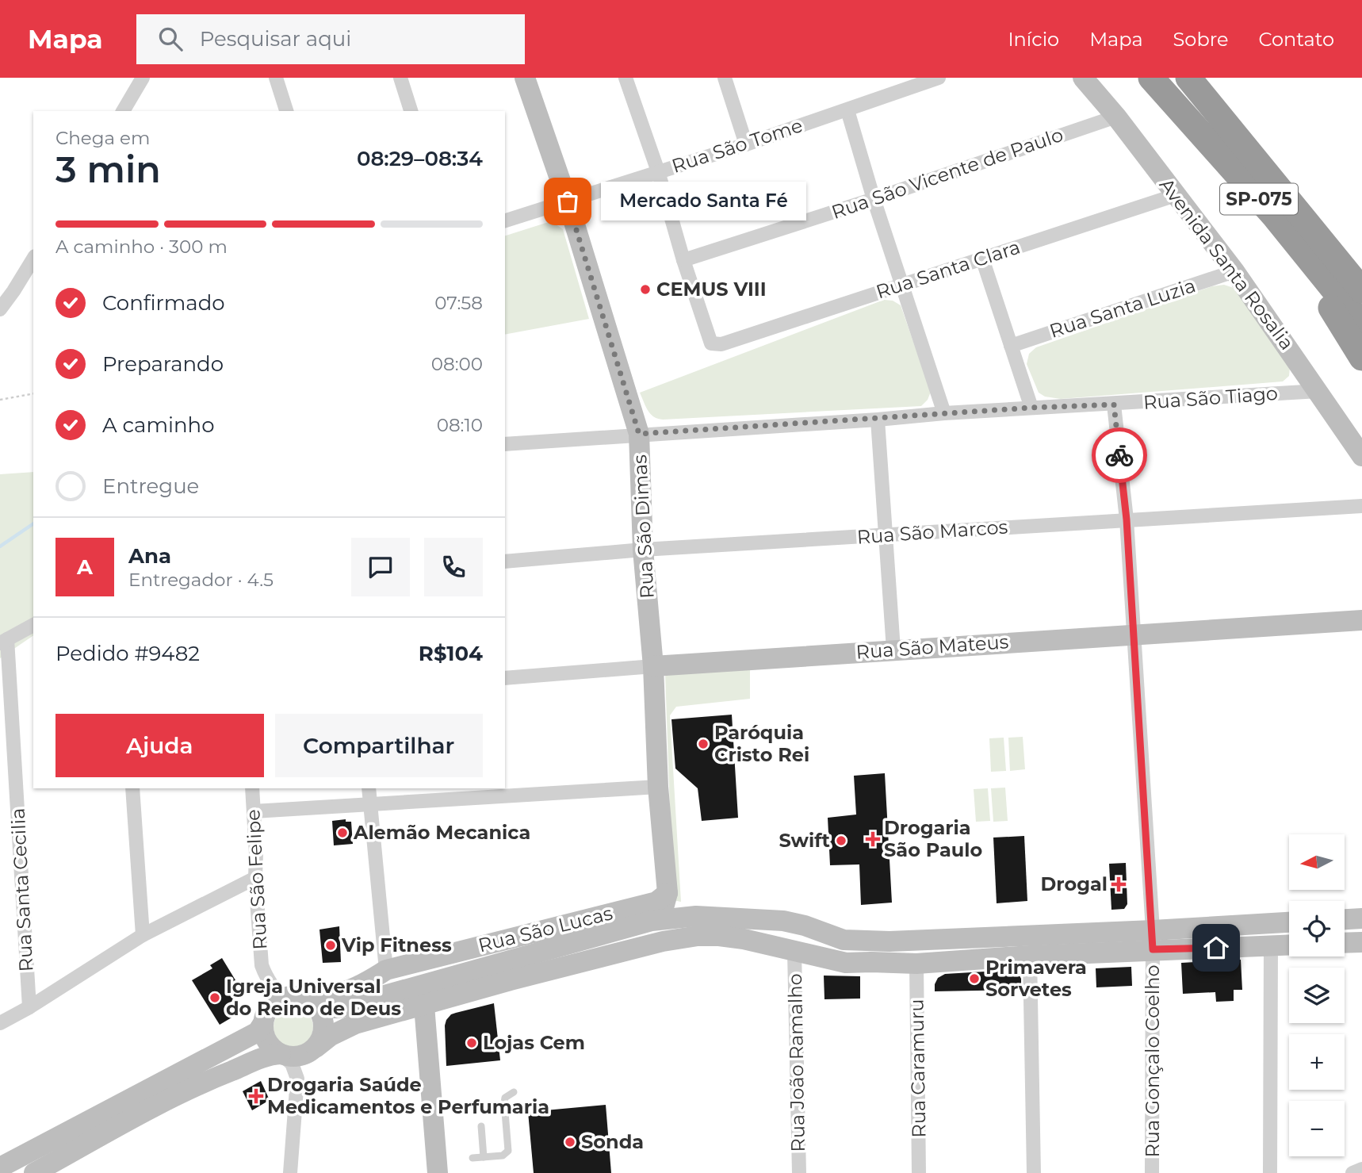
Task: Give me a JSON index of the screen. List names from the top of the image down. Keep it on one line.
{"streets":{"highway":["SP-075"],"main road":["Avenida Santa Rosalia","Rua São Dimas","Rua São Mateus","Rua São Lucas"],"street":["Rua São Tome","Rua São Vicente de Paulo","Rua Santa Clara","Rua Santa Luzia","Rua São Tiago","Rua São Marcos","Rua São Felipe","Rua Santa Cecilia","Rua Gonçalo Coelho","Rua João Ramalho","Rua Caramuru"]},"crossings":[["Rua São Tome","Rua São Dimas"],["Rua São Vicente de Paulo","Avenida Santa Rosalia"],["Rua São Vicente de Paulo","Rua Santa Clara"],["Avenida Santa Rosalia","Rua Santa Clara"],["Avenida Santa Rosalia","Rua Santa Luzia"],["Avenida Santa Rosalia","Rua São Tiago"],["Rua São Tiago","Rua São Dimas"],["Rua São Tiago","Rua Gonçalo Coelho"],["Rua São Dimas","Rua São Marcos"],["Rua São Dimas","Rua São Mateus"],["Rua São Dimas","Rua São Lucas"],["Rua São Marcos","Rua Gonçalo Coelho"],["Rua São Mateus","Rua Gonçalo Coelho"],["Rua São Felipe","Rua São Lucas"]],"places":{"other":["Mercado Santa Fé","CEMUS VIII","Paróquia Cristo Rei","Alemão Mecanica","Swift","Vip Fitness","Primavera Sorvetes","Igreja Universal do Reino de Deus","Lojas Cem","Sonda"],"health":["Drogaria São Paulo","Drogal","Drogaria Saúde Medicamentos e Perfumaria"]},"north":"left","page":{"header":"Mapa","search":"Pesquisar aqui","nav":["Início","Mapa","Sobre","Contato"],"heading":["3 min","Chega em","08:29–08:34"],"panel":["Ana","Entregador · 4.5","Pedido #9482","R$104"],"bubble":"Mercado Santa Fé","bar":"A caminho · 300 m","list":[["Confirmado","07:58"],["Preparando","08:00"],["A caminho","08:10"],"Entregue"],"round":"A","buttons":["Ajuda","Compartilhar"],"map_buttons":["+","−"]}}
